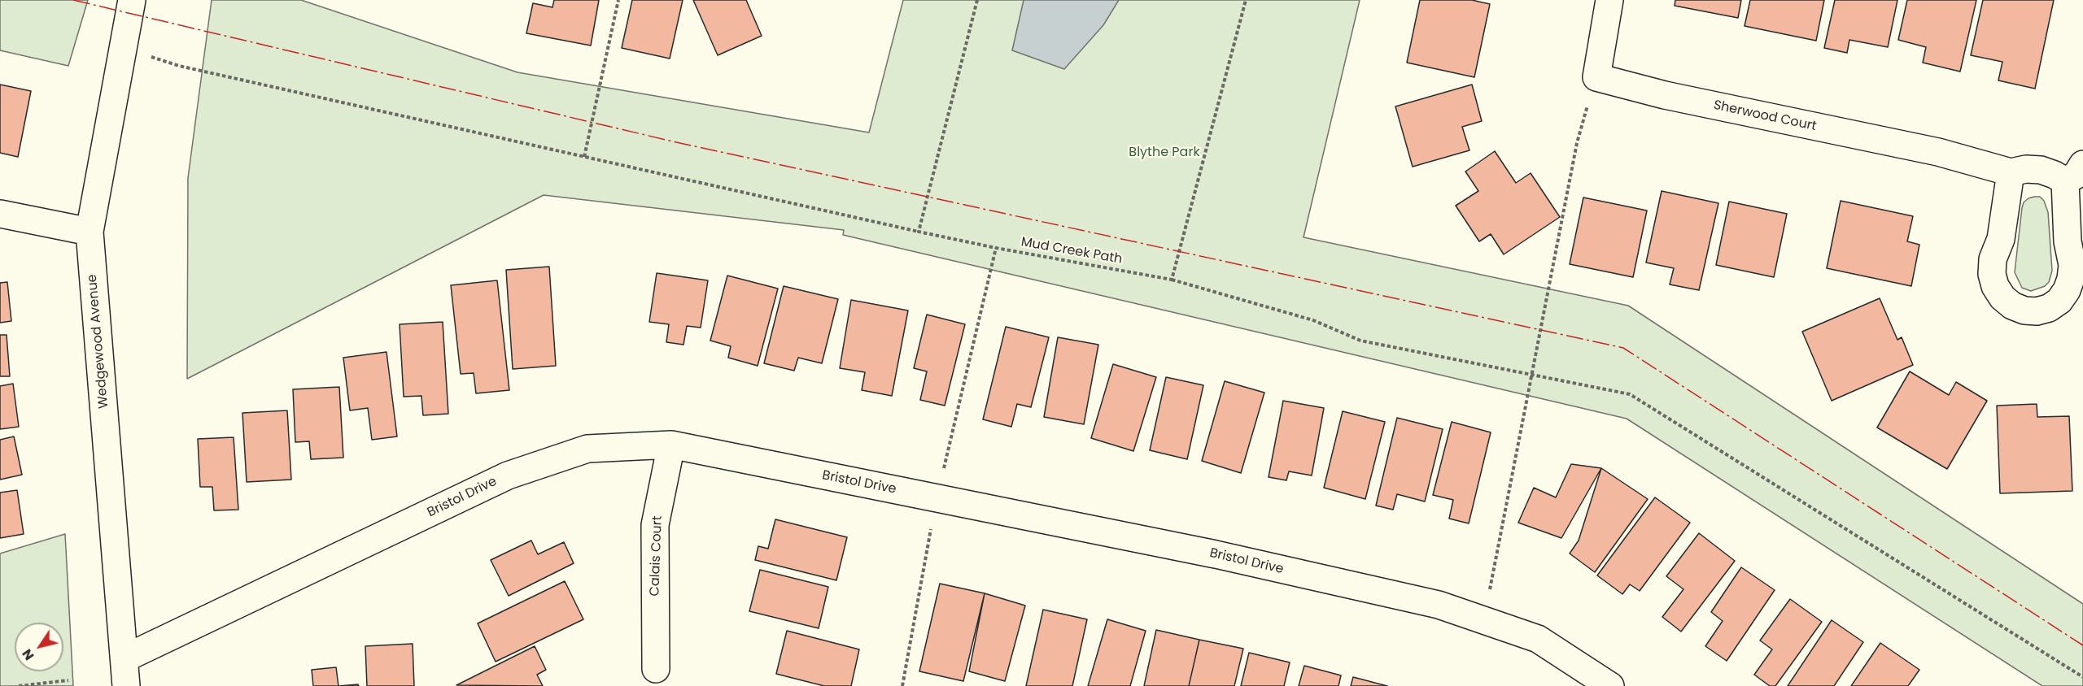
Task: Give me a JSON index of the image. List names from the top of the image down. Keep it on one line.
{"streets":{"street":["Sherwood Court","Wedgewood Avenue","Bristol Drive","Calais Court"],"path":["Mud Creek Path"]},"crossings":[["Mud Creek Path","Wedgewood Avenue"],["Wedgewood Avenue","Bristol Drive"],["Bristol Drive","Calais Court"]],"parks":["Blythe Park"],"north":"bottom left"}
